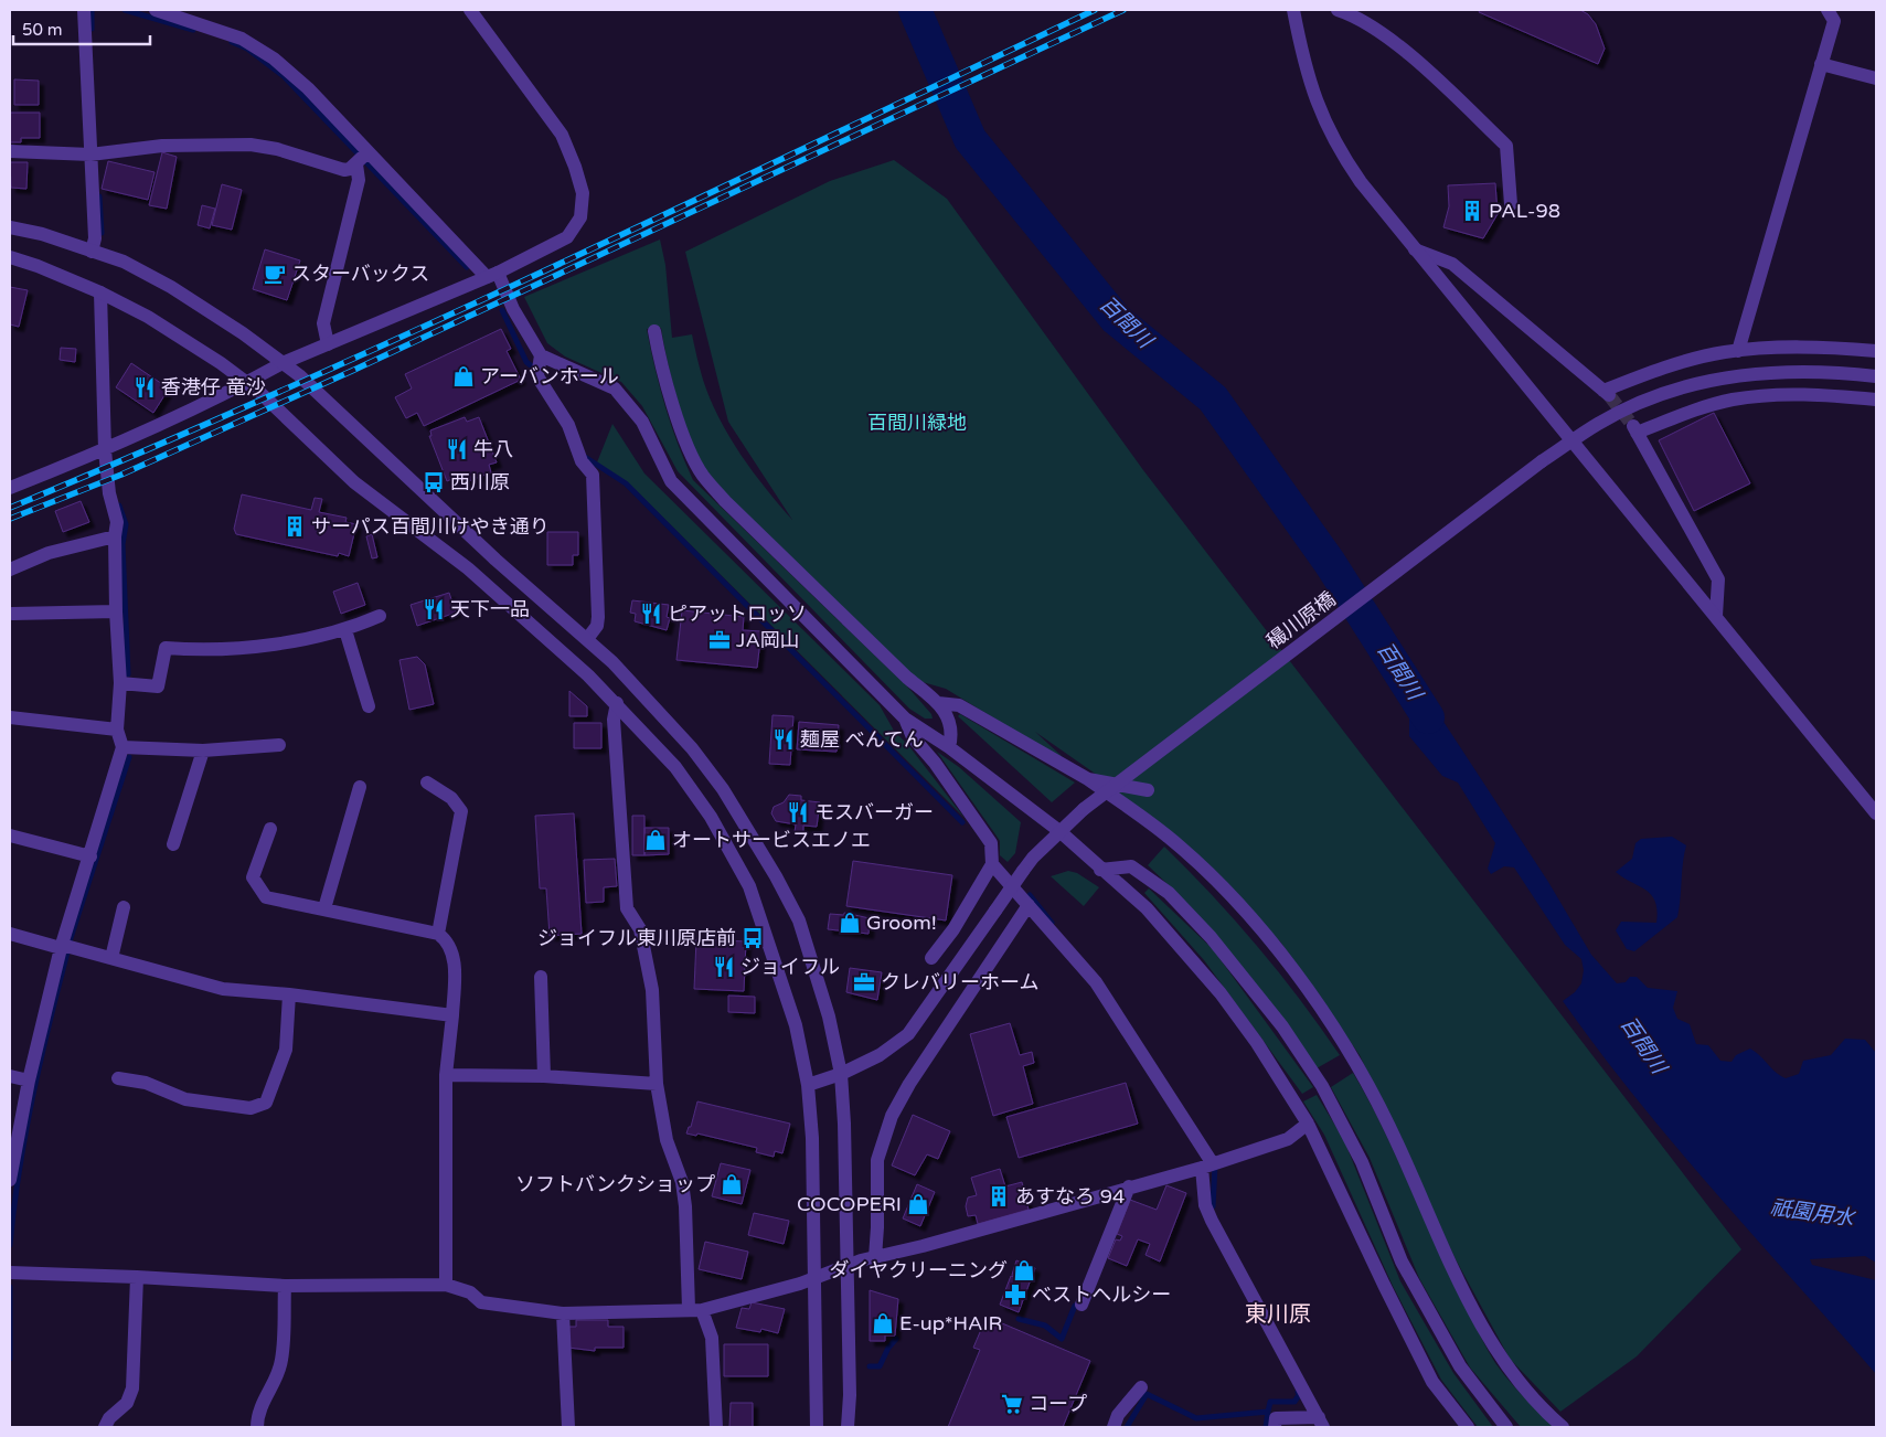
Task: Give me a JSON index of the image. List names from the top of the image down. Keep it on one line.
{"streets":{"street":["穝川原橋"]},"districts":["東川原"],"water":["百間川","祇園用水"],"parks":["百間川緑地"],"places":{"building":["PAL-98","サーパス百間川けやき通り","あすなろ 94"],"cafe":["スターバックス"],"shop":["アーバンホール","オートサービスエノエ","Groom!","ソフトバンクショップ","COCOPERI","ダイヤクリーニング","E-up*HAIR"],"restaurant":["香港仔 竜沙","牛八","天下一品","ピアットロッソ","麺屋 べんてん","モスバーガー","ジョイフル"],"bus stop":["西川原","ジョイフル東川原店前"],"office":["JA岡山","クレバリーホーム"],"pharmacy":["ベストヘルシー"],"supermarket":["コープ"]},"scale_bar":"50 m"}
